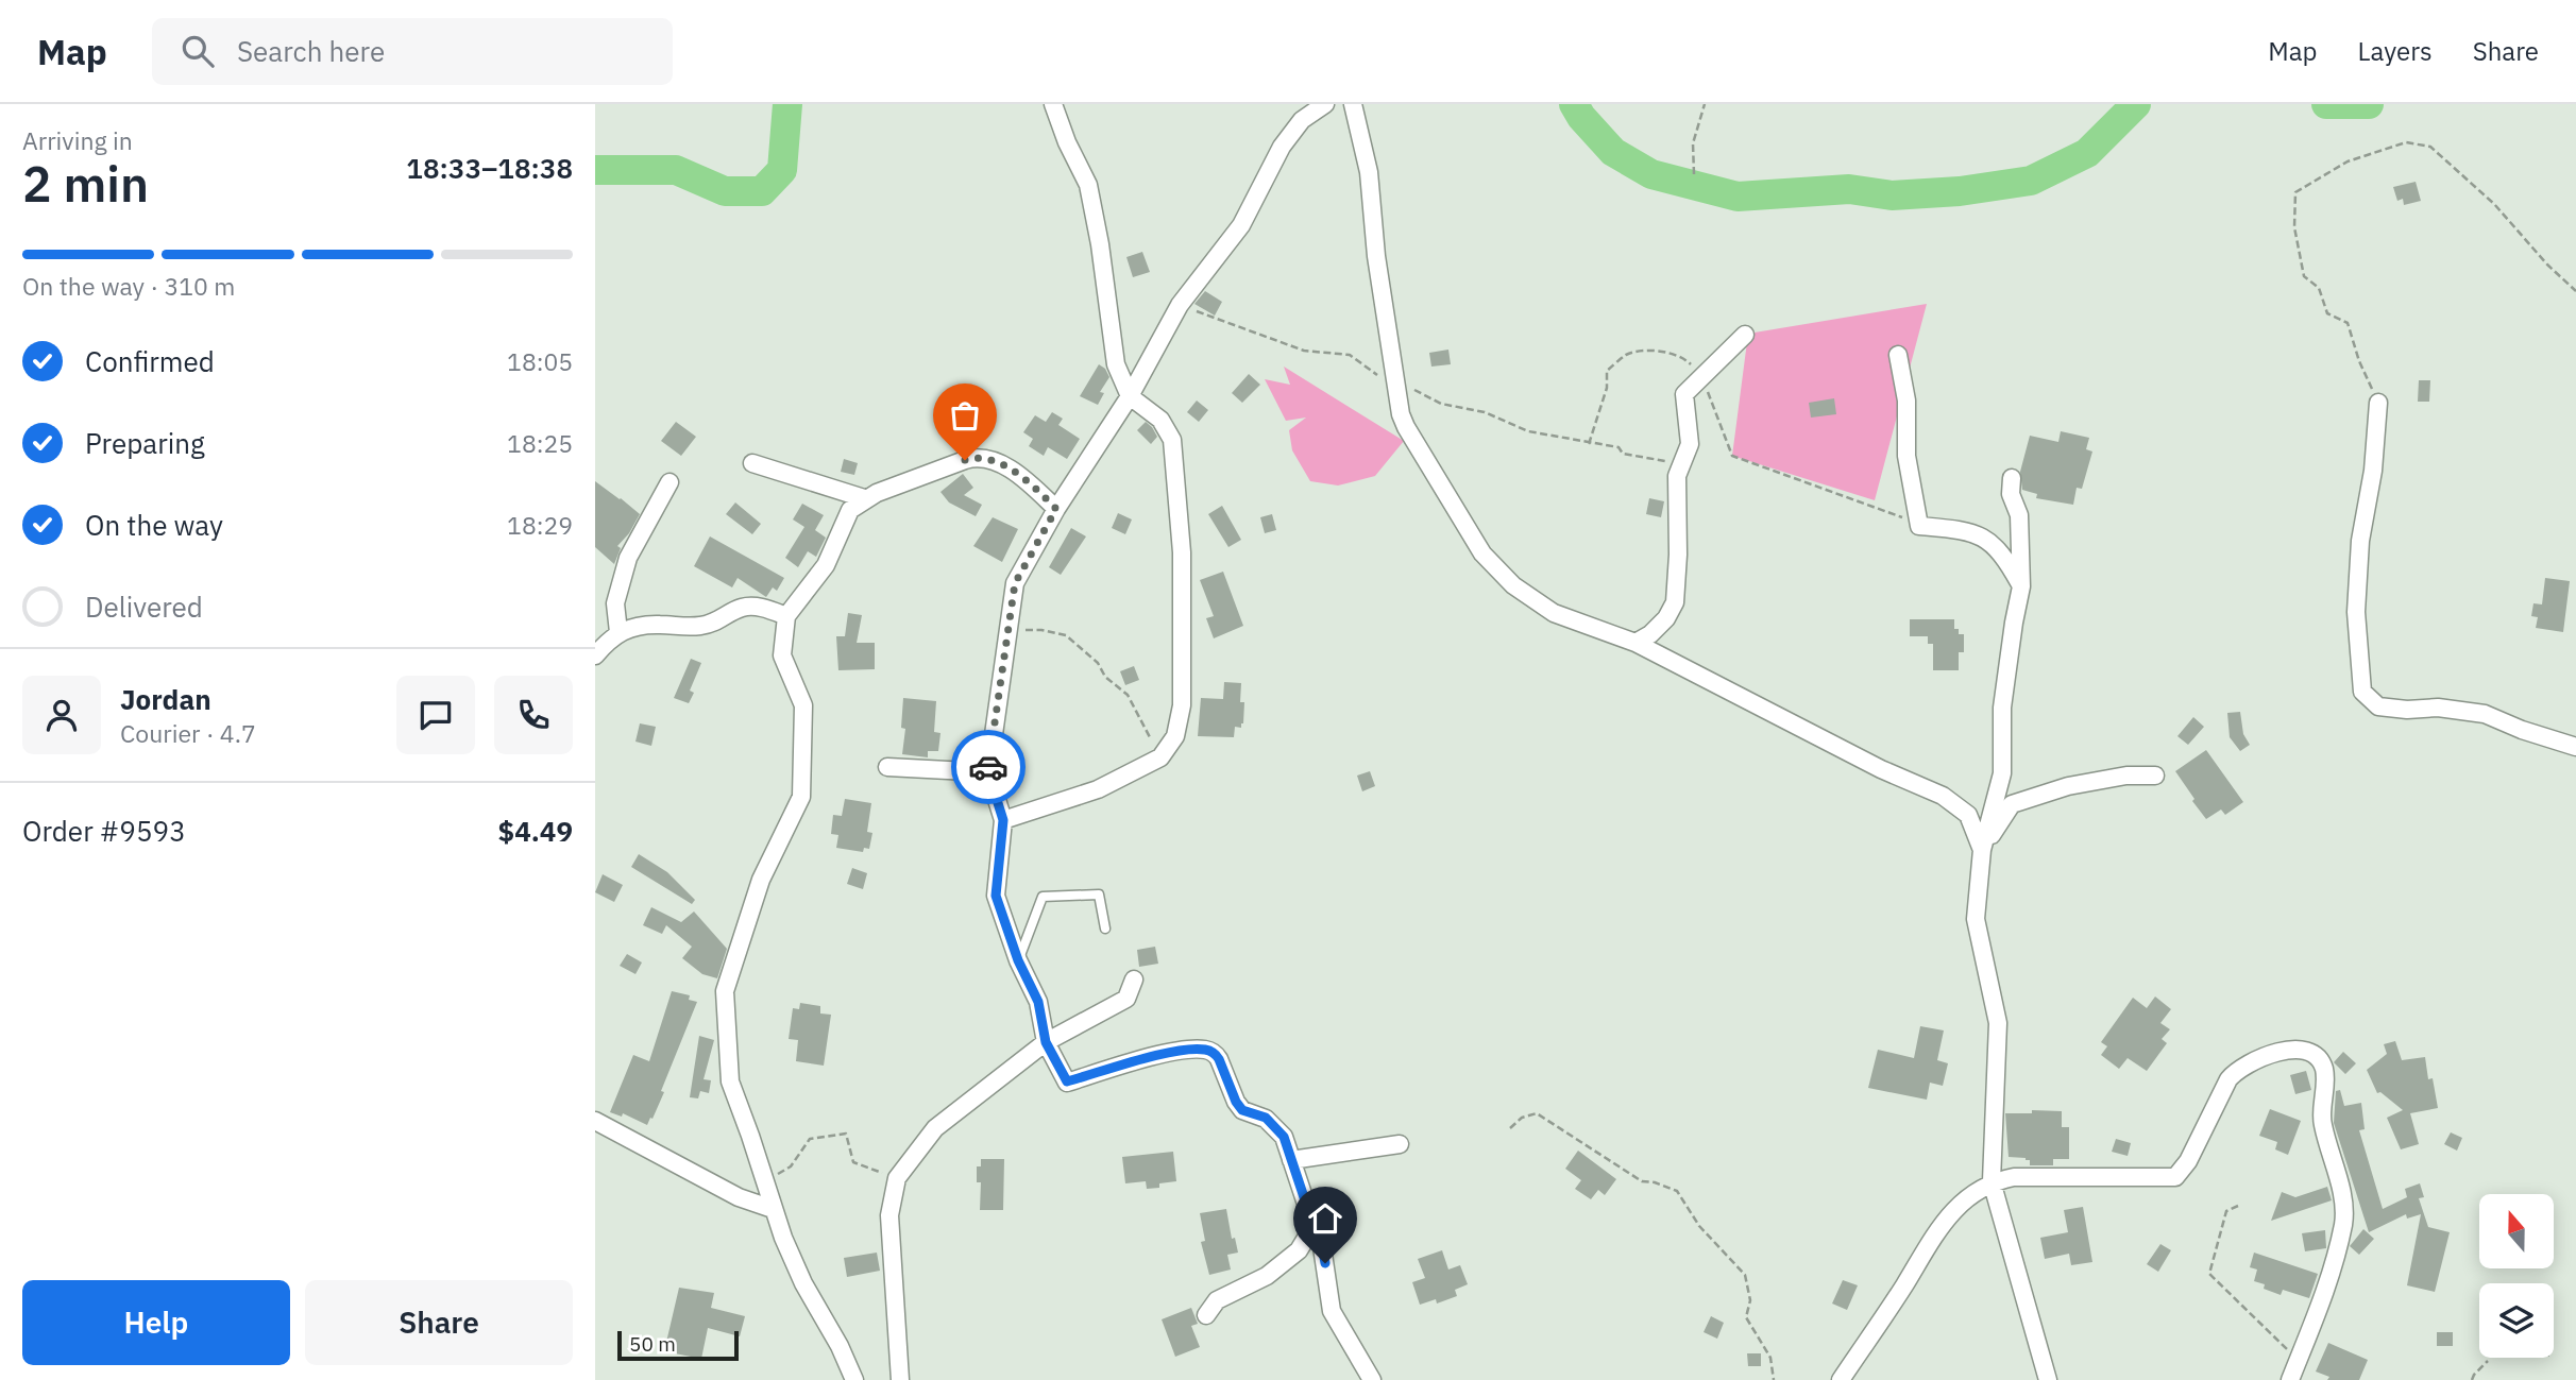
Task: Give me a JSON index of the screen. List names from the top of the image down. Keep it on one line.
{"scale_bar":"50 m","north":"top","page":{"header":"Map","search":"Search here","nav":["Map","Layers","Share"],"heading":["2 min","Arriving in","18:33–18:38"],"panel":["Jordan","Courier · 4.7","Order #9593","$4.49"],"bar":"On the way · 310 m","list":[["Confirmed","18:05"],["Preparing","18:25"],["On the way","18:29"],"Delivered"],"buttons":["Help","Share"],"scale":"50 m"}}
